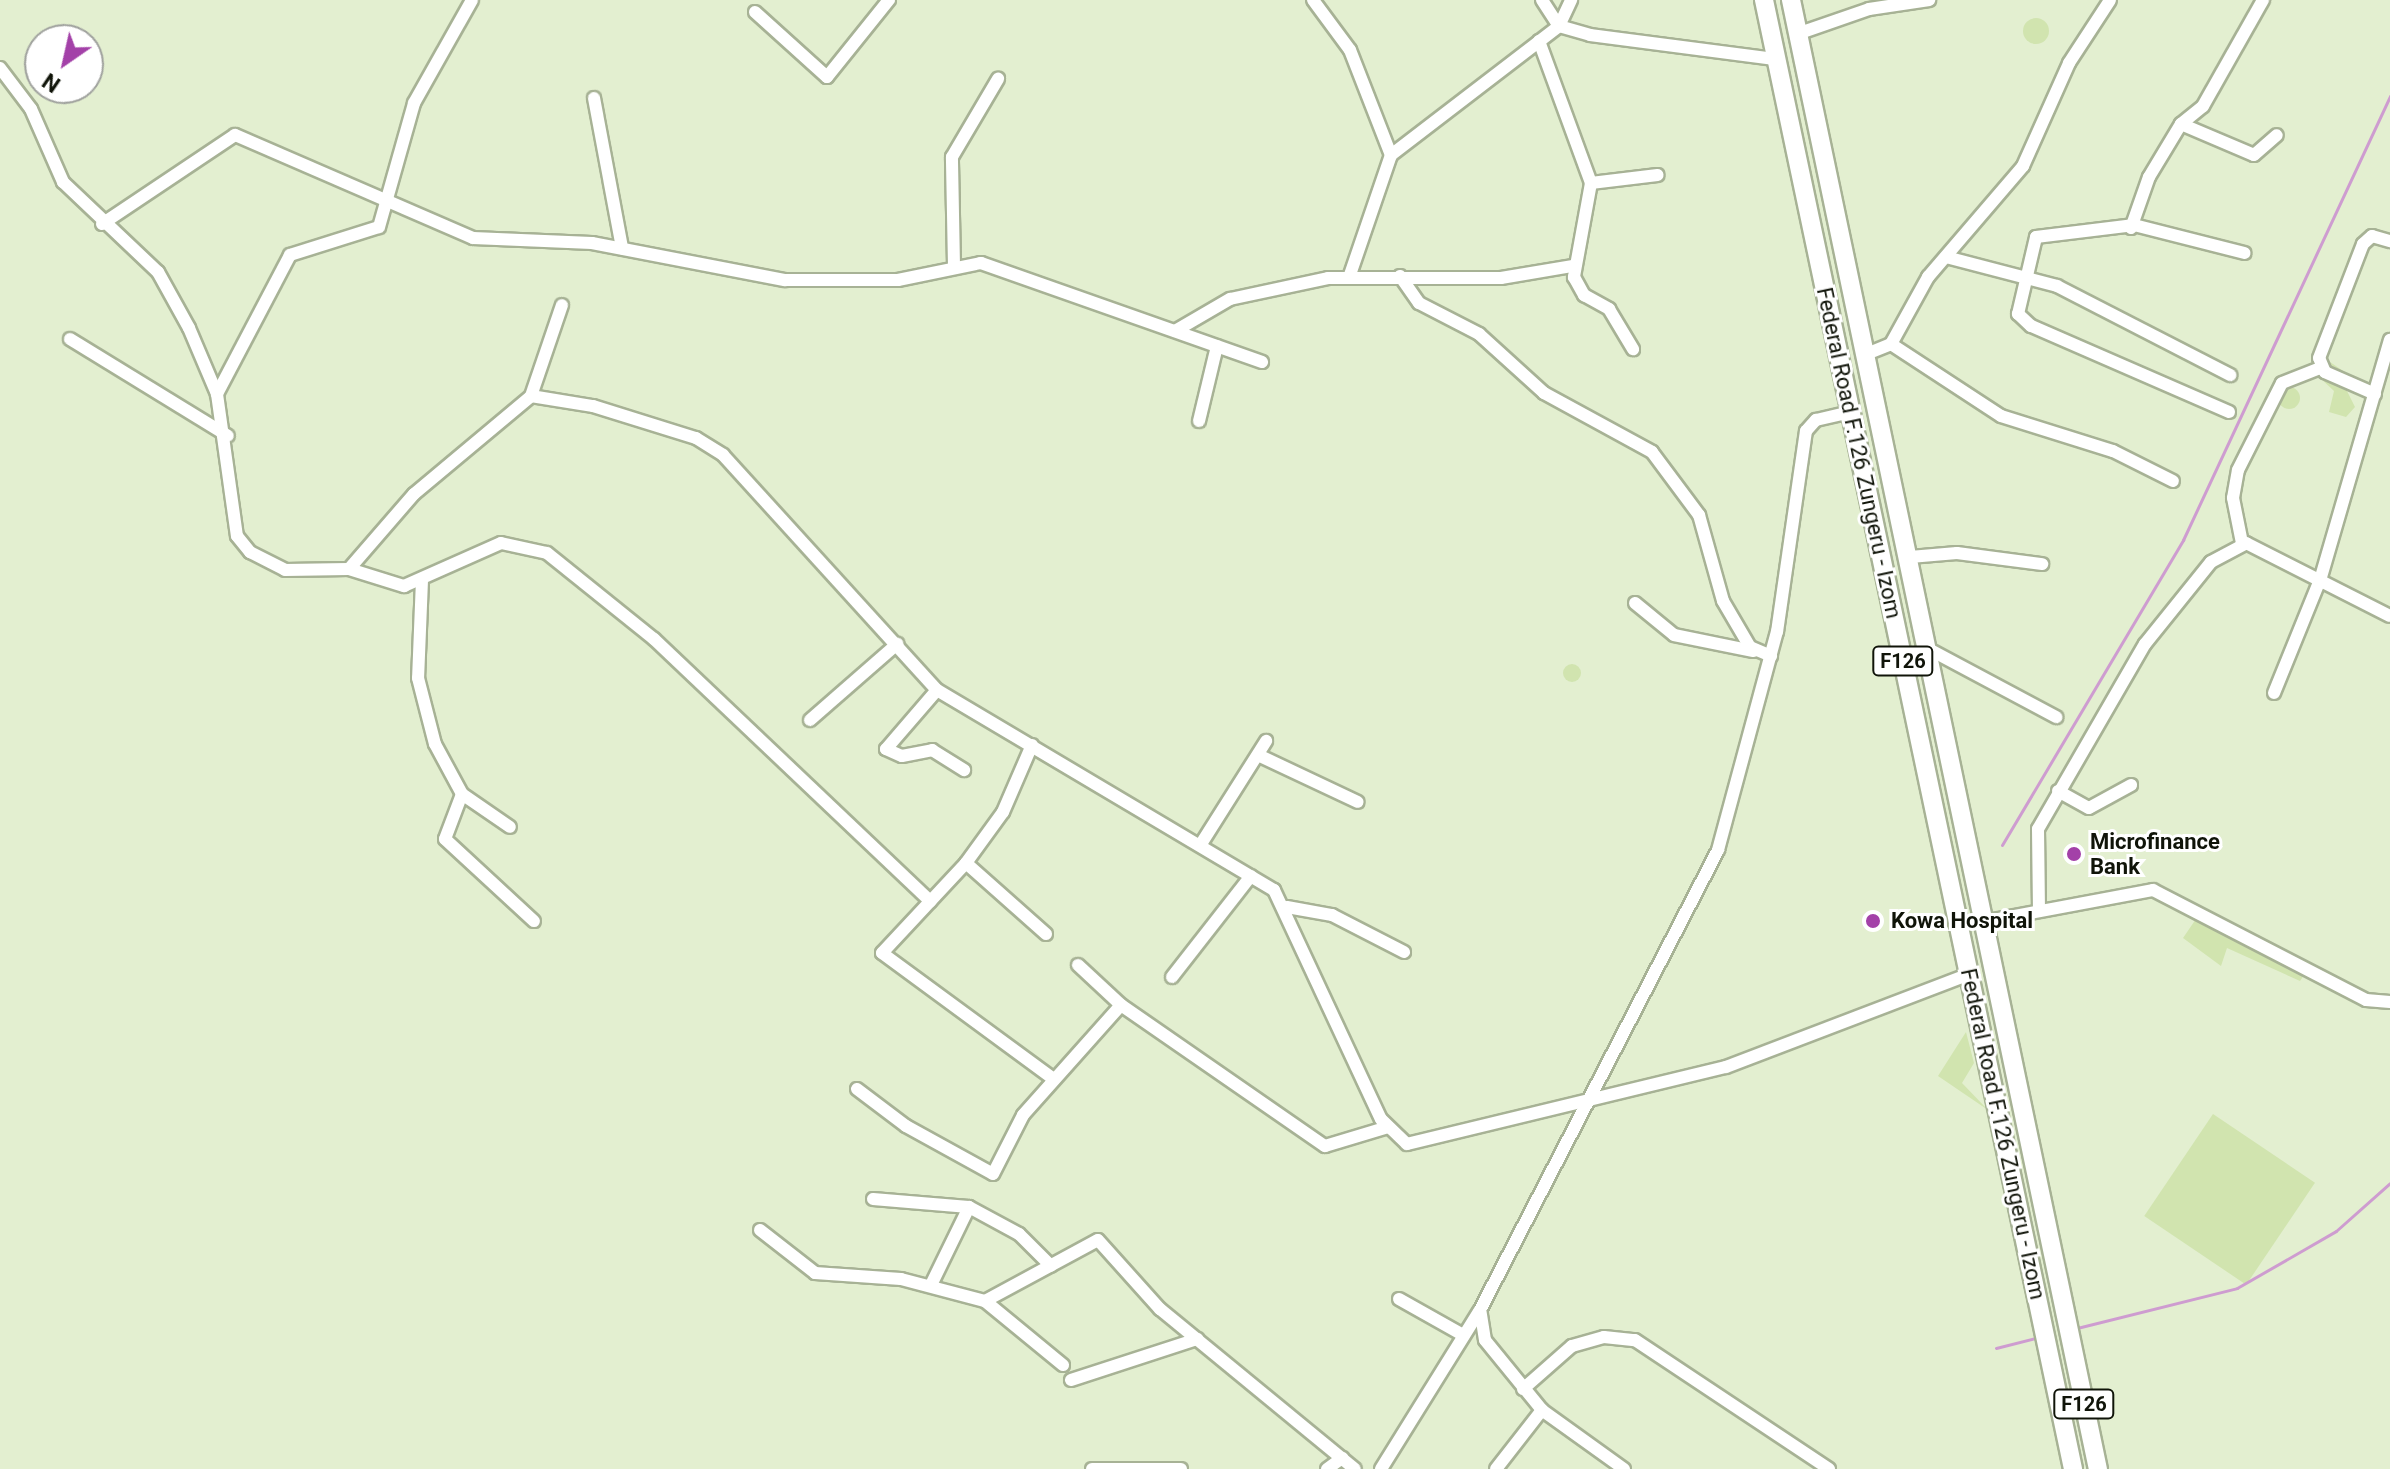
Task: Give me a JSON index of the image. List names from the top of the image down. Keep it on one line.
{"streets":{"main road":["Federal Road F.126 Zungeru - Izom","F126"]},"places":["Microfinance Bank","Kowa Hospital"],"north":"bottom left"}
